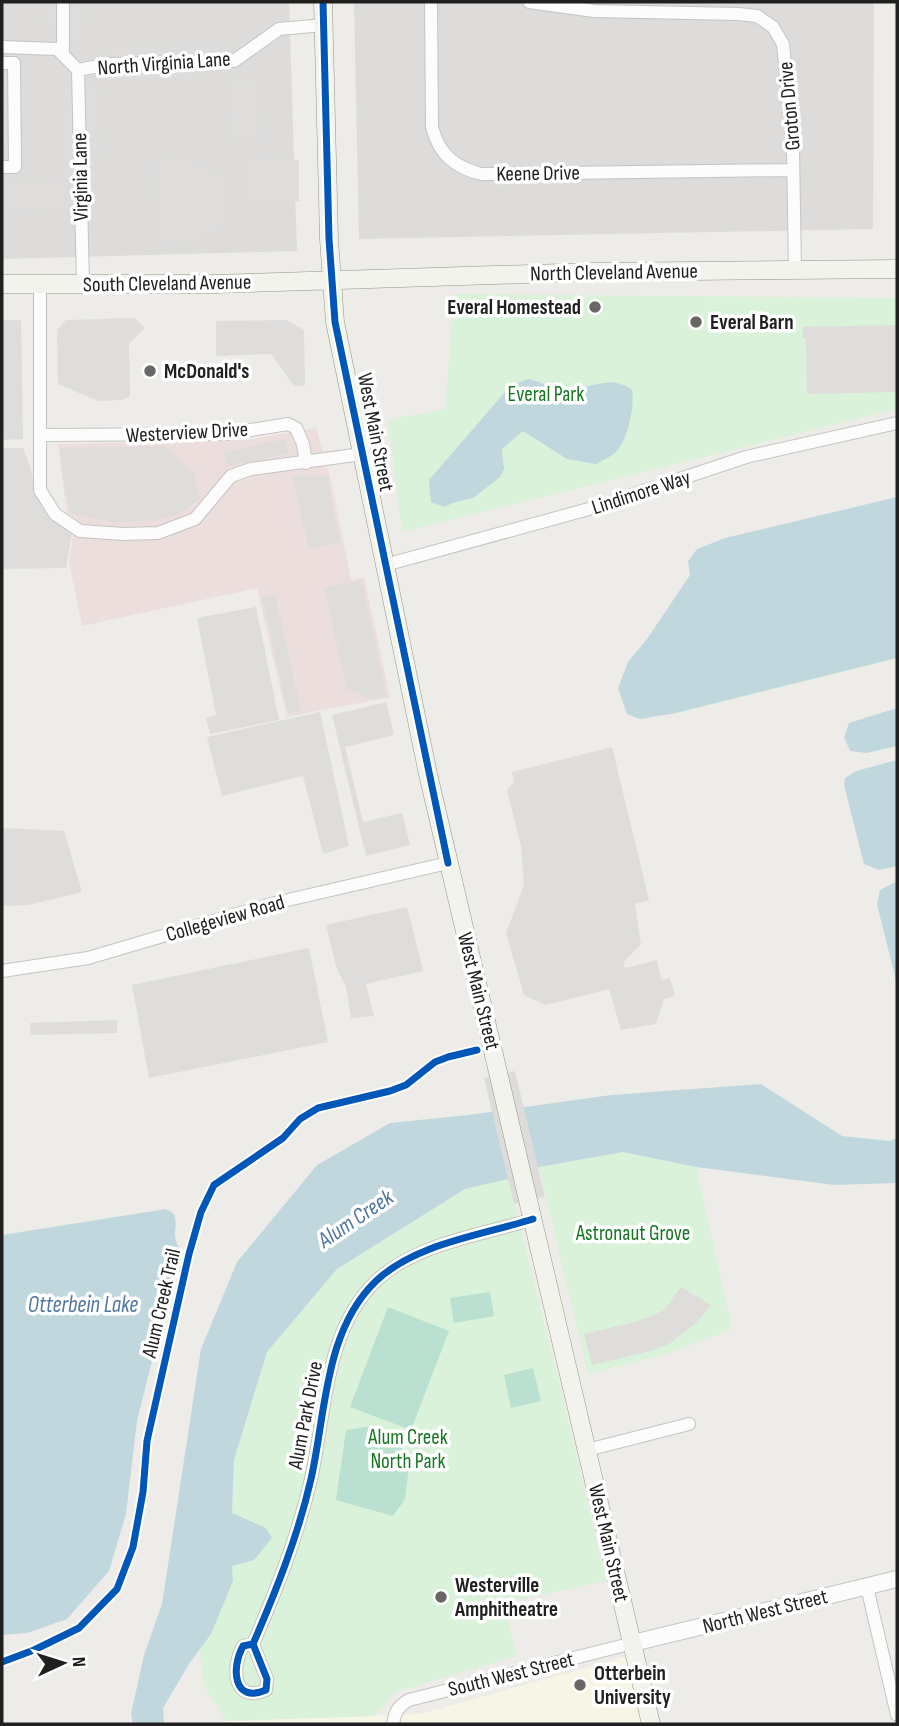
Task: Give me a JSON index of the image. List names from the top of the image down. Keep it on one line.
{"streets":{"main road":["North Cleveland Avenue","South Cleveland Avenue","West Main Street"],"street":["North Virginia Lane","Groton Drive","Keene Drive","Virginia Lane","Westerview Drive","Lindimore Way","Collegeview Road","Alum Park Drive","North West Street","South West Street"],"cycle path":["Alum Creek Trail"]},"crossings":[["North Virginia Lane","Virginia Lane"],["North Virginia Lane","West Main Street"],["Groton Drive","Keene Drive"],["Groton Drive","North Cleveland Avenue"],["Virginia Lane","South Cleveland Avenue"],["North Cleveland Avenue","South Cleveland Avenue"],["North Cleveland Avenue","West Main Street"],["South Cleveland Avenue","Westerview Drive"],["South Cleveland Avenue","West Main Street"],["Westerview Drive","West Main Street"],["West Main Street","Lindimore Way"],["West Main Street","Collegeview Road"],["West Main Street","Alum Park Drive"],["West Main Street","North West Street"],["West Main Street","South West Street"],["North West Street","South West Street"]],"water":["Alum Creek","Otterbein Lake"],"parks":["Everal Park","Astronaut Grove","Alum Creek North Park"],"places":["Everal Homestead","Everal Barn","McDonald's","Westerville Amphitheatre","Otterbein University"],"north":"right"}
